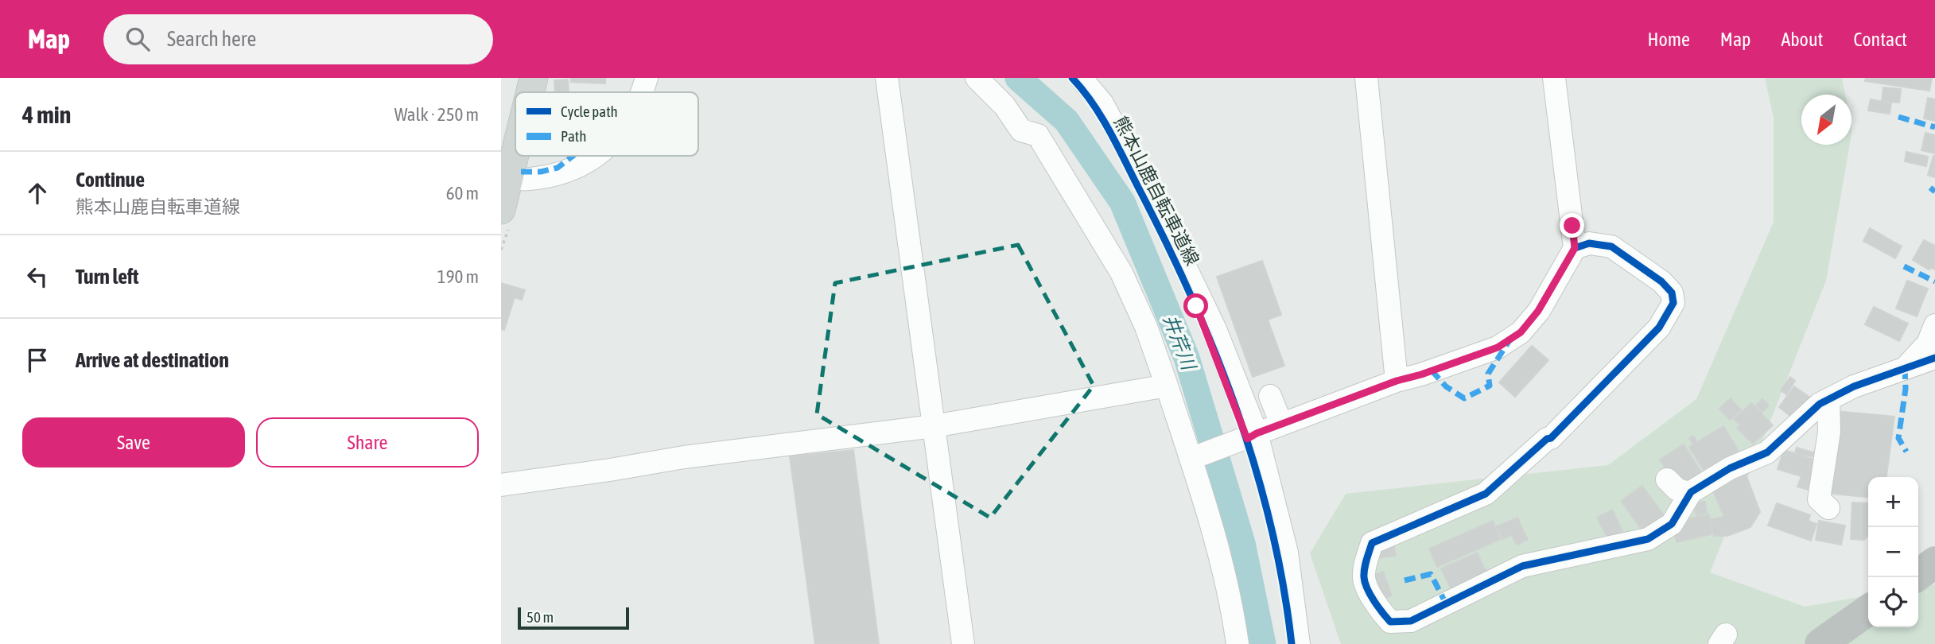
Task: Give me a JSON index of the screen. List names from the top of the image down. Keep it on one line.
{"streets":{"cycle path":["熊本山鹿自転車道線"]},"water":["井芹川"],"legend":["Cycle path","Path"],"scale_bar":"50 m","north":"bottom left","page":{"header":"Map","search":"Search here","nav":["Home","Map","About","Contact"],"heading":["4 min","Walk · 250 m"],"list":[["Continue","熊本山鹿自転車道線","60 m"],["Turn left","190 m"],"Arrive at destination"],"buttons":["Save","Share"],"map_buttons":["+","−"],"scale":"50 m"}}
